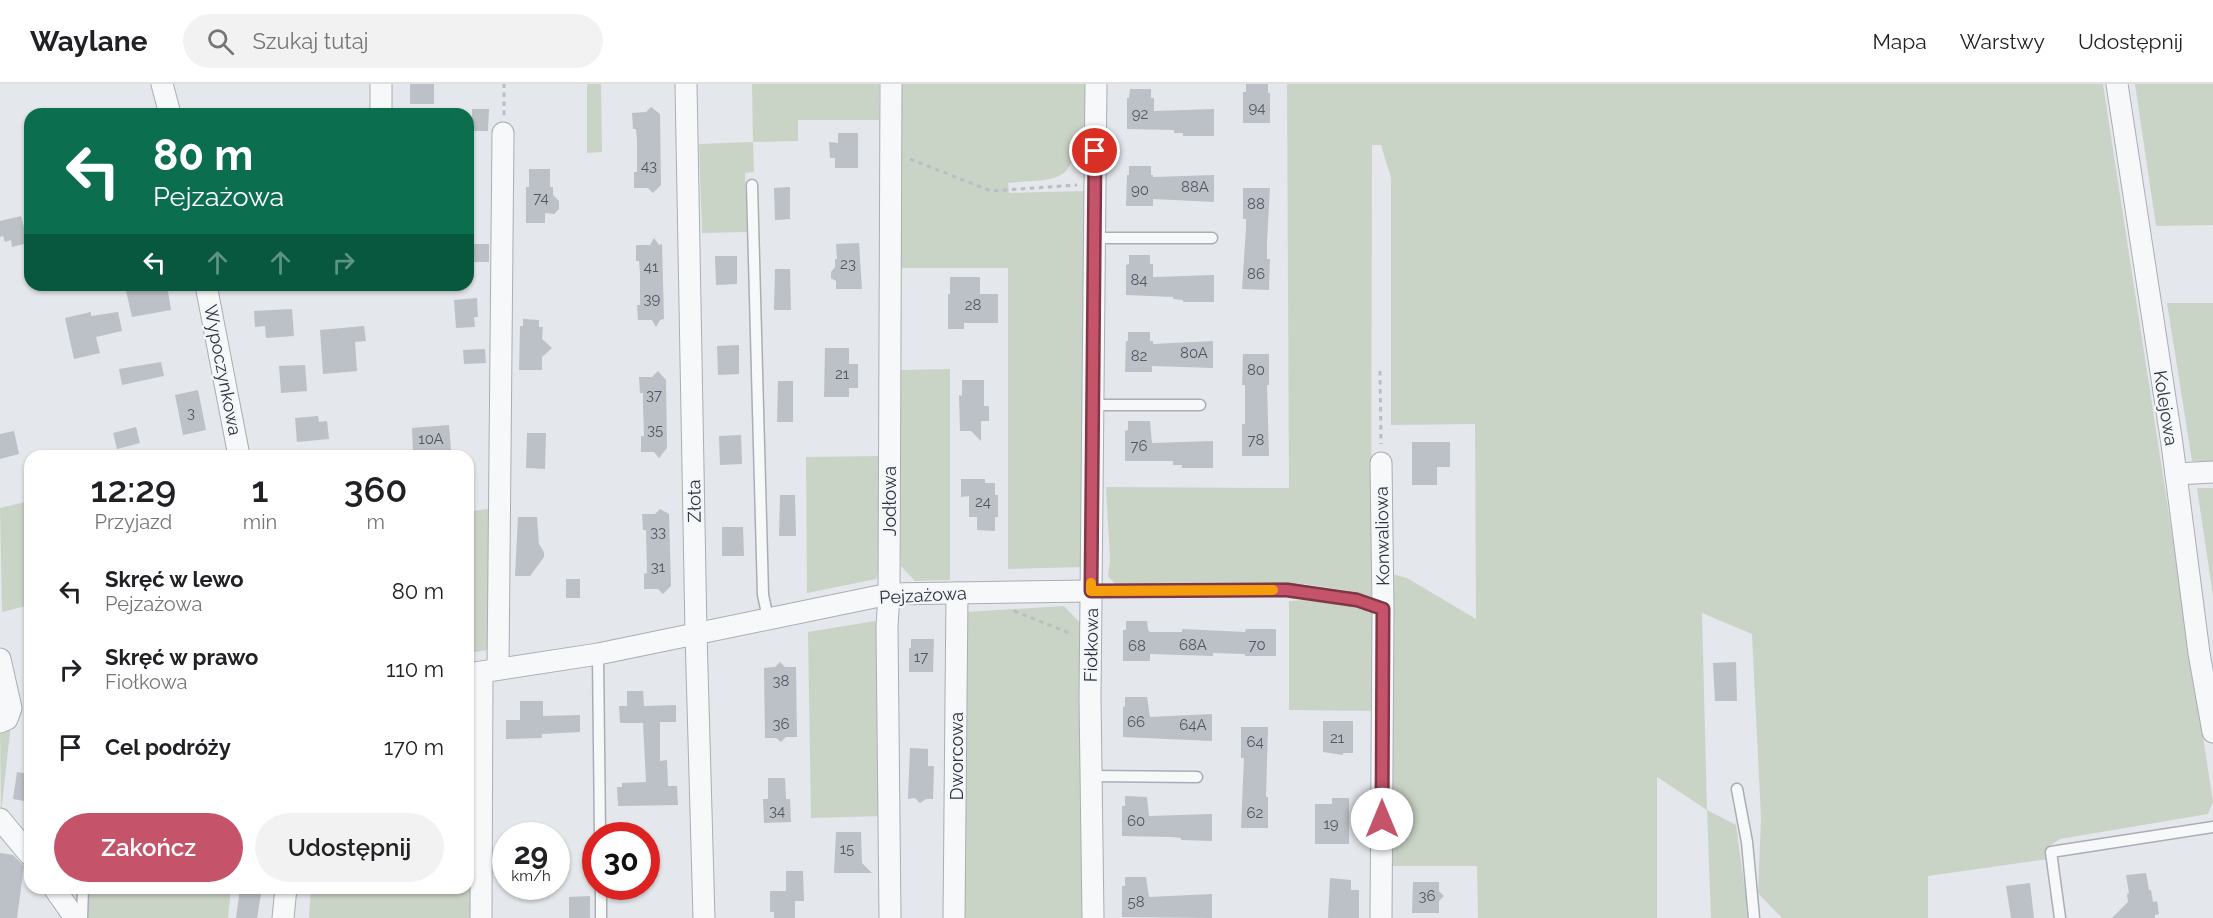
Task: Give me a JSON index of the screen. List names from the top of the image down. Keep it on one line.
{"streets":{"street":["Wypoczynkowa","Kolejowa","Złota","Jodłowa","Konwaliowa","Pejzażowa","Fiołkowa","Dworcowa"]},"crossings":[["Złota","Pejzażowa"],["Jodłowa","Pejzażowa"],["Konwaliowa","Pejzażowa"],["Pejzażowa","Fiołkowa"],["Pejzażowa","Dworcowa"]],"house_numbers":["94","92","43","88A","90","74","88","23","41","86","84","39","28","80A","82","80","21","37","3","35","10A","78","76","24","33","31","68A","70","68","17","38","66","36","64A","21","64","34","62","60","19","15","36","58"],"page":{"header":"Waylane","search":"Szukaj tutaj","nav":["Mapa","Warstwy","Udostępnij"],"turn":["80 m","Pejzażowa"],"eta":["12:29","Przyjazd","1","min","360","m"],"list":[{"name":"Skręć w lewo","note":"Pejzażowa","value":"80 m"},{"name":"Skręć w prawo","note":"Fiołkowa","value":"110 m"},{"name":"Cel podróży","value":"170 m"}],"buttons":["Zakończ","Udostępnij"],"speed":"29 km/h","limit":"30"}}
